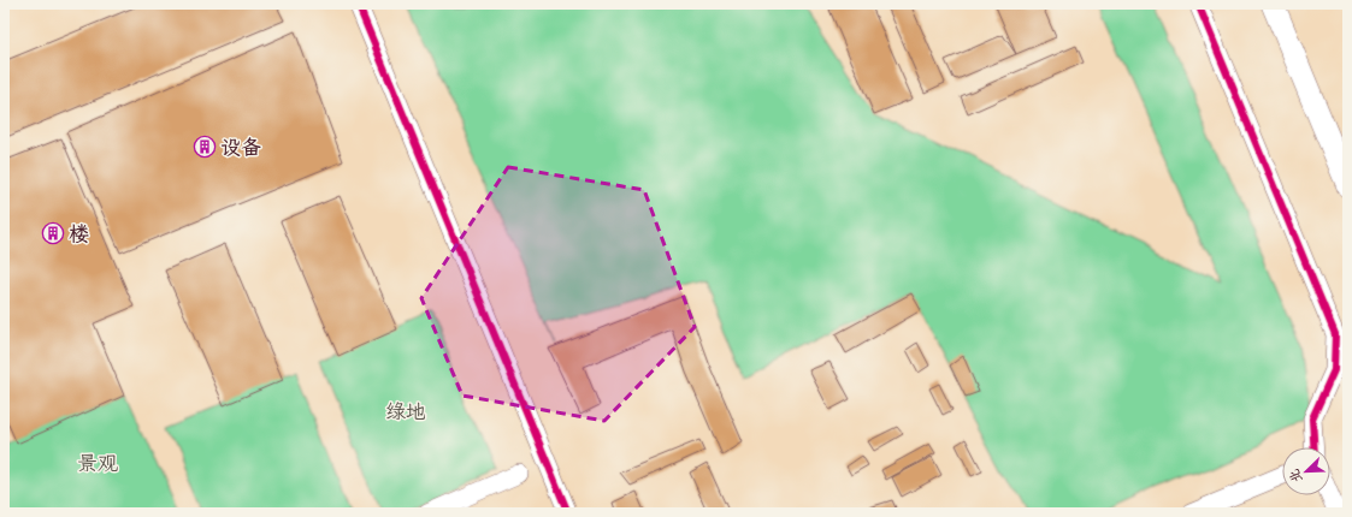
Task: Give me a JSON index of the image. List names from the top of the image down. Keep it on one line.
{"parks":["绿地","景观"],"places":{"building":["设备","楼"]},"north":"bottom left"}
